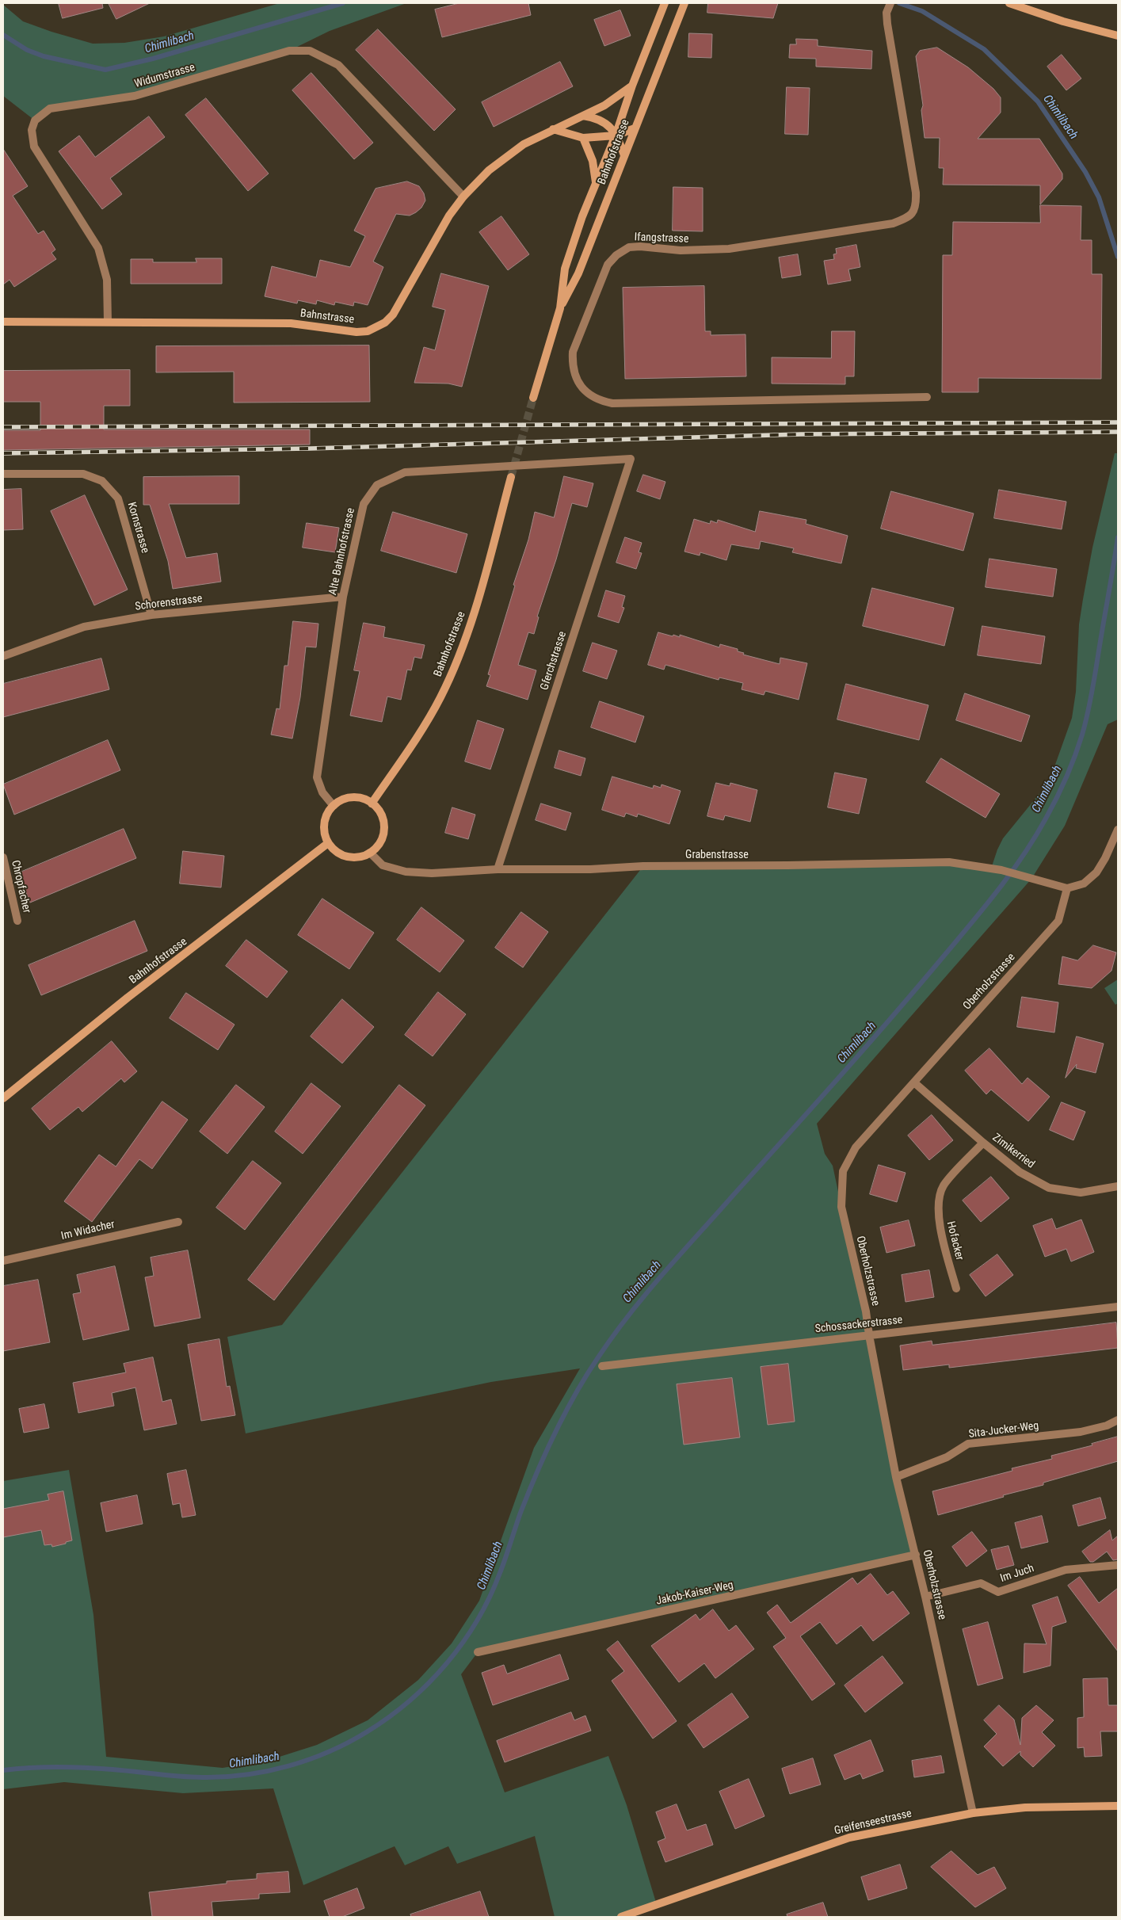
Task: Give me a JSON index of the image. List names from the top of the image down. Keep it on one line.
{"streets":{"main road":["Bahnhofstrasse","Bahnstrasse","Greifenseestrasse"],"street":["Widumstrasse","Ifangstrasse","Kornstrasse","Alte Bahnhofstrasse","Schorenstrasse","Gferchstrasse","Grabenstrasse","Chropfacher","Oberholzstrasse","Zimikerried","Im Widacher","Hofacker","Schossackerstrasse","Sita-Jucker-Weg","Im Juch","Jakob-Kaiser-Weg"]},"crossings":[["Widumstrasse","Bahnstrasse"],["Bahnhofstrasse","Bahnstrasse"],["Bahnhofstrasse","Alte Bahnhofstrasse"],["Bahnhofstrasse","Grabenstrasse"],["Kornstrasse","Schorenstrasse"],["Alte Bahnhofstrasse","Schorenstrasse"],["Alte Bahnhofstrasse","Gferchstrasse"],["Alte Bahnhofstrasse","Grabenstrasse"],["Gferchstrasse","Grabenstrasse"],["Grabenstrasse","Oberholzstrasse"],["Oberholzstrasse","Zimikerried"],["Oberholzstrasse","Schossackerstrasse"],["Oberholzstrasse","Sita-Jucker-Weg"],["Oberholzstrasse","Im Juch"],["Oberholzstrasse","Jakob-Kaiser-Weg"],["Oberholzstrasse","Greifenseestrasse"],["Zimikerried","Hofacker"]],"water":["Chimlibach"]}
